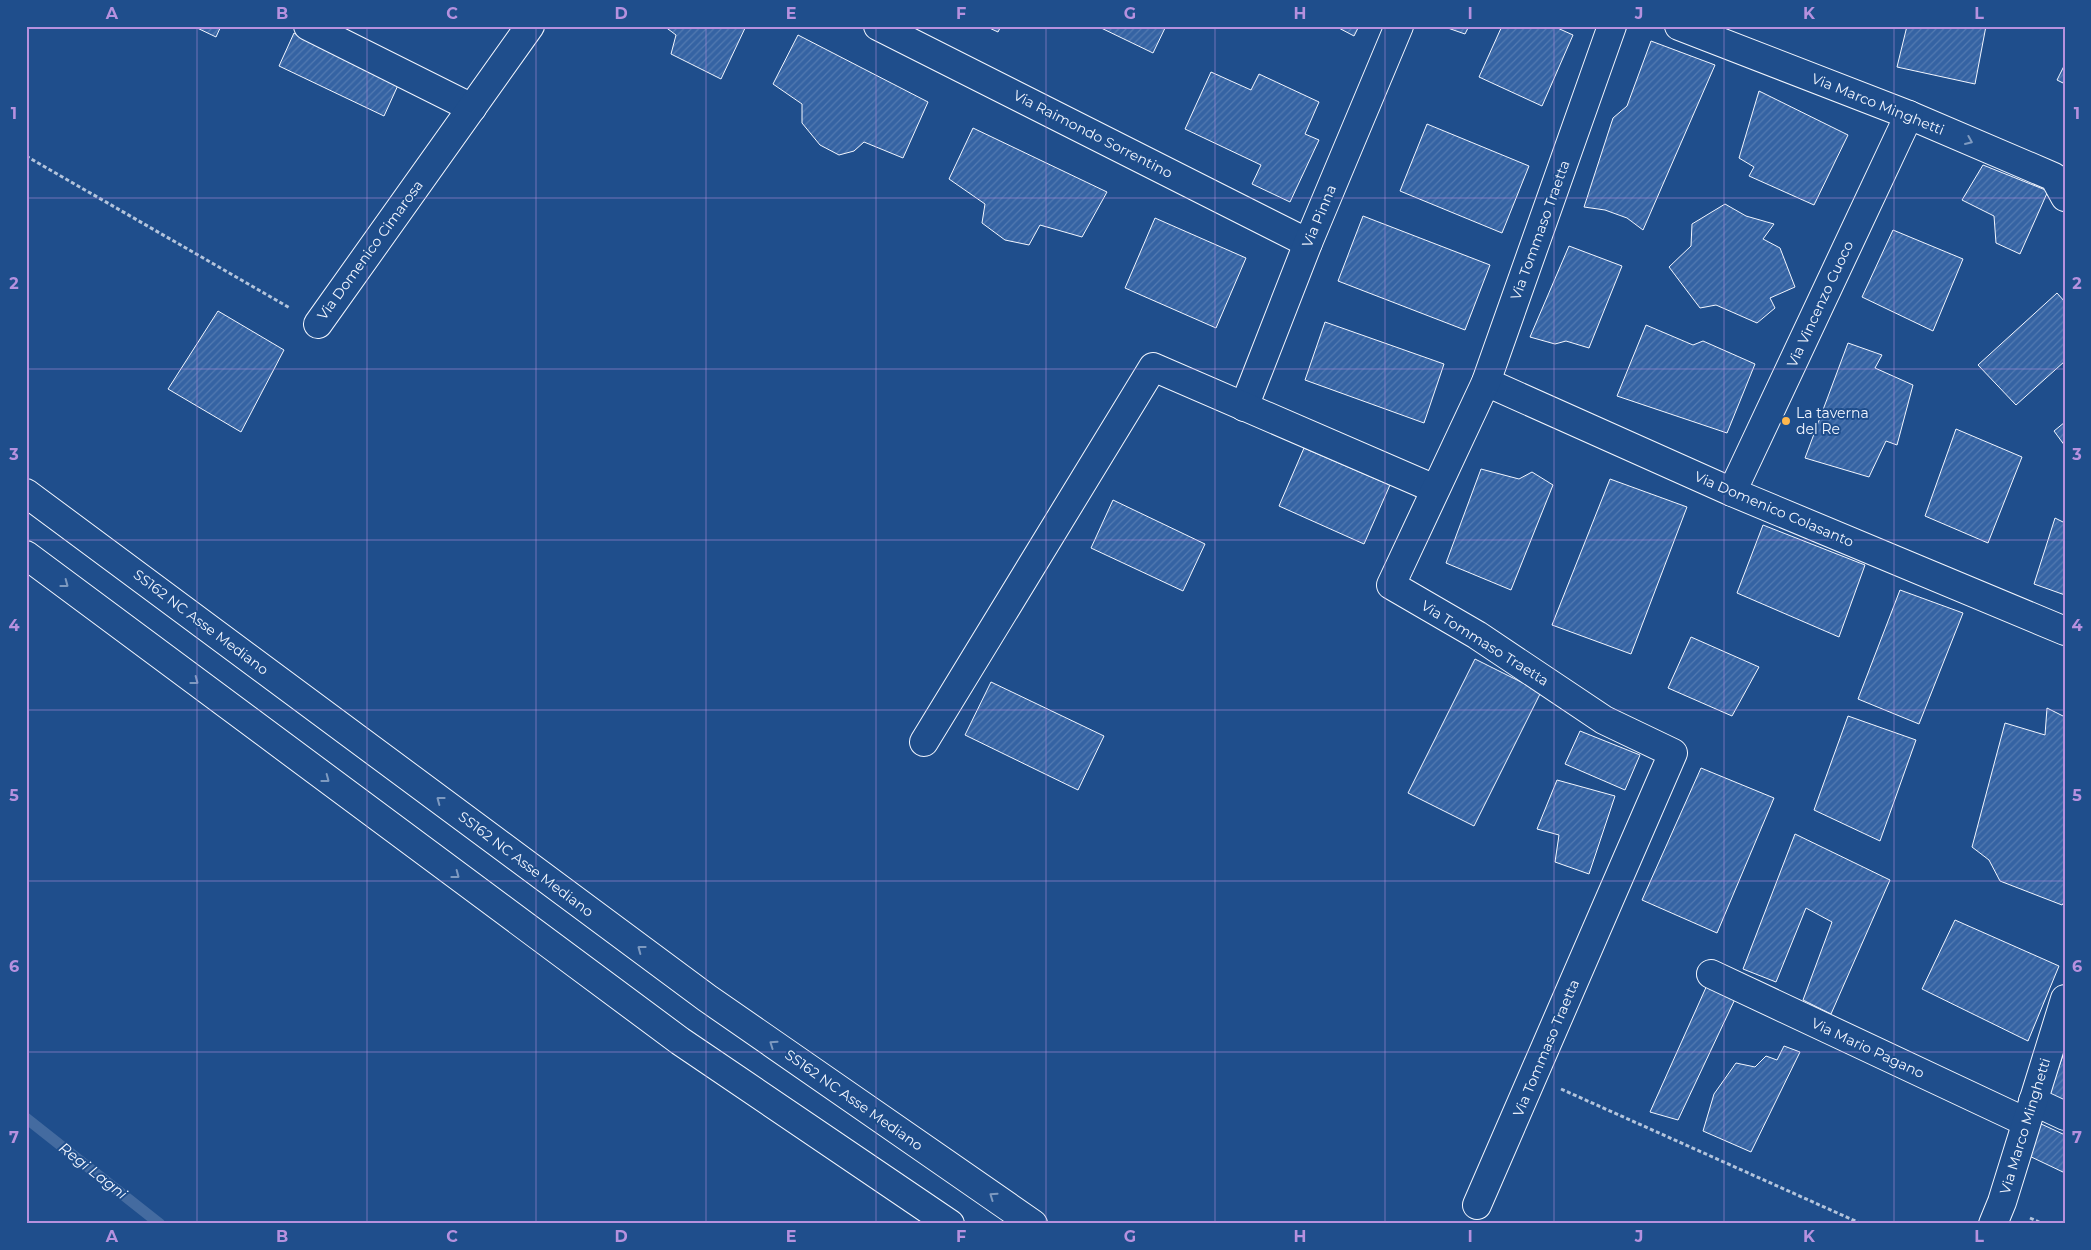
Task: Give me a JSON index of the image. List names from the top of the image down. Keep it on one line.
{"streets":{"main road":["Via Marco Minghetti","Via Raimondo Sorrentino","Via Pinna","Via Tommaso Traetta","Via Domenico Cimarosa","Via Vincenzo Cuoco","Via Domenico Colasanto","SS162 NC Asse Mediano","Via Mario Pagano"]},"crossings":[["Via Marco Minghetti","Via Vincenzo Cuoco"],["Via Marco Minghetti","Via Mario Pagano"],["Via Raimondo Sorrentino","Via Pinna"],["Via Tommaso Traetta","Via Domenico Colasanto"],["Via Vincenzo Cuoco","Via Domenico Colasanto"]],"water":["Regi Lagni"],"places":["La taverna del Re"],"grid":{"columns":["A","B","C","D","E","F","G","H","I","J","K","L"],"rows":["1","2","3","4","5","6","7"]}}
